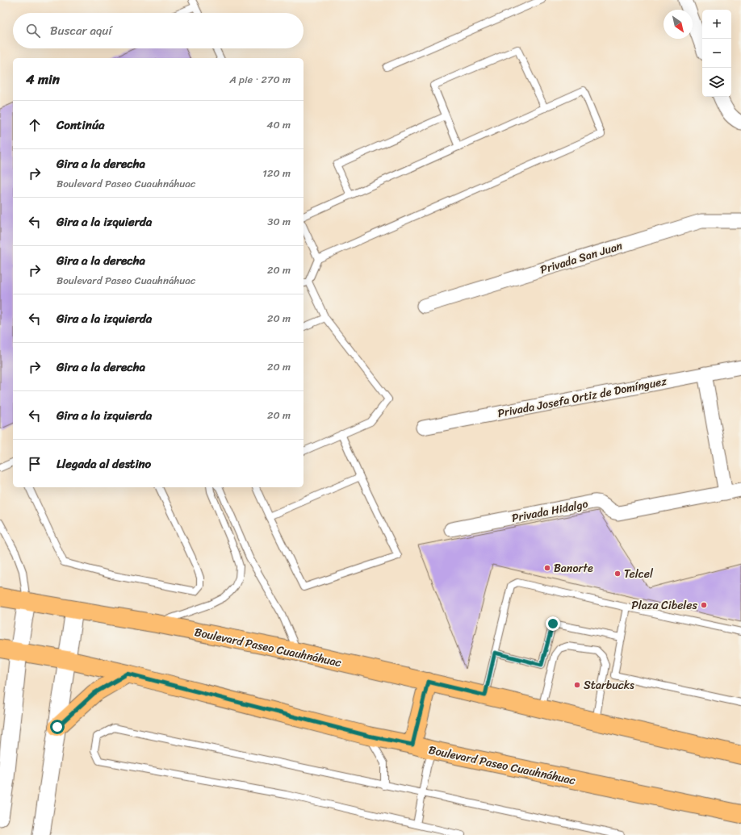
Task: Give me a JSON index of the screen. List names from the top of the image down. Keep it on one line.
{"streets":{"main road":["Boulevard Paseo Cuauhnáhuac"],"street":["Privada San Juan","Privada Josefa Ortiz de Domínguez","Privada Hidalgo"]},"places":["Banorte","Telcel","Plaza Cibeles","Starbucks"],"north":"bottom right","page":{"map_buttons":["+","−"],"search":"Buscar aquí","heading":["4 min","A pie · 270 m"],"list":[["Continúa","40 m"],["Gira a la derecha","Boulevard Paseo Cuauhnáhuac","120 m"],["Gira a la izquierda","30 m"],["Gira a la derecha","Boulevard Paseo Cuauhnáhuac","20 m"],["Gira a la izquierda","20 m"],["Gira a la derecha","20 m"],["Gira a la izquierda","20 m"],"Llegada al destino"]}}
